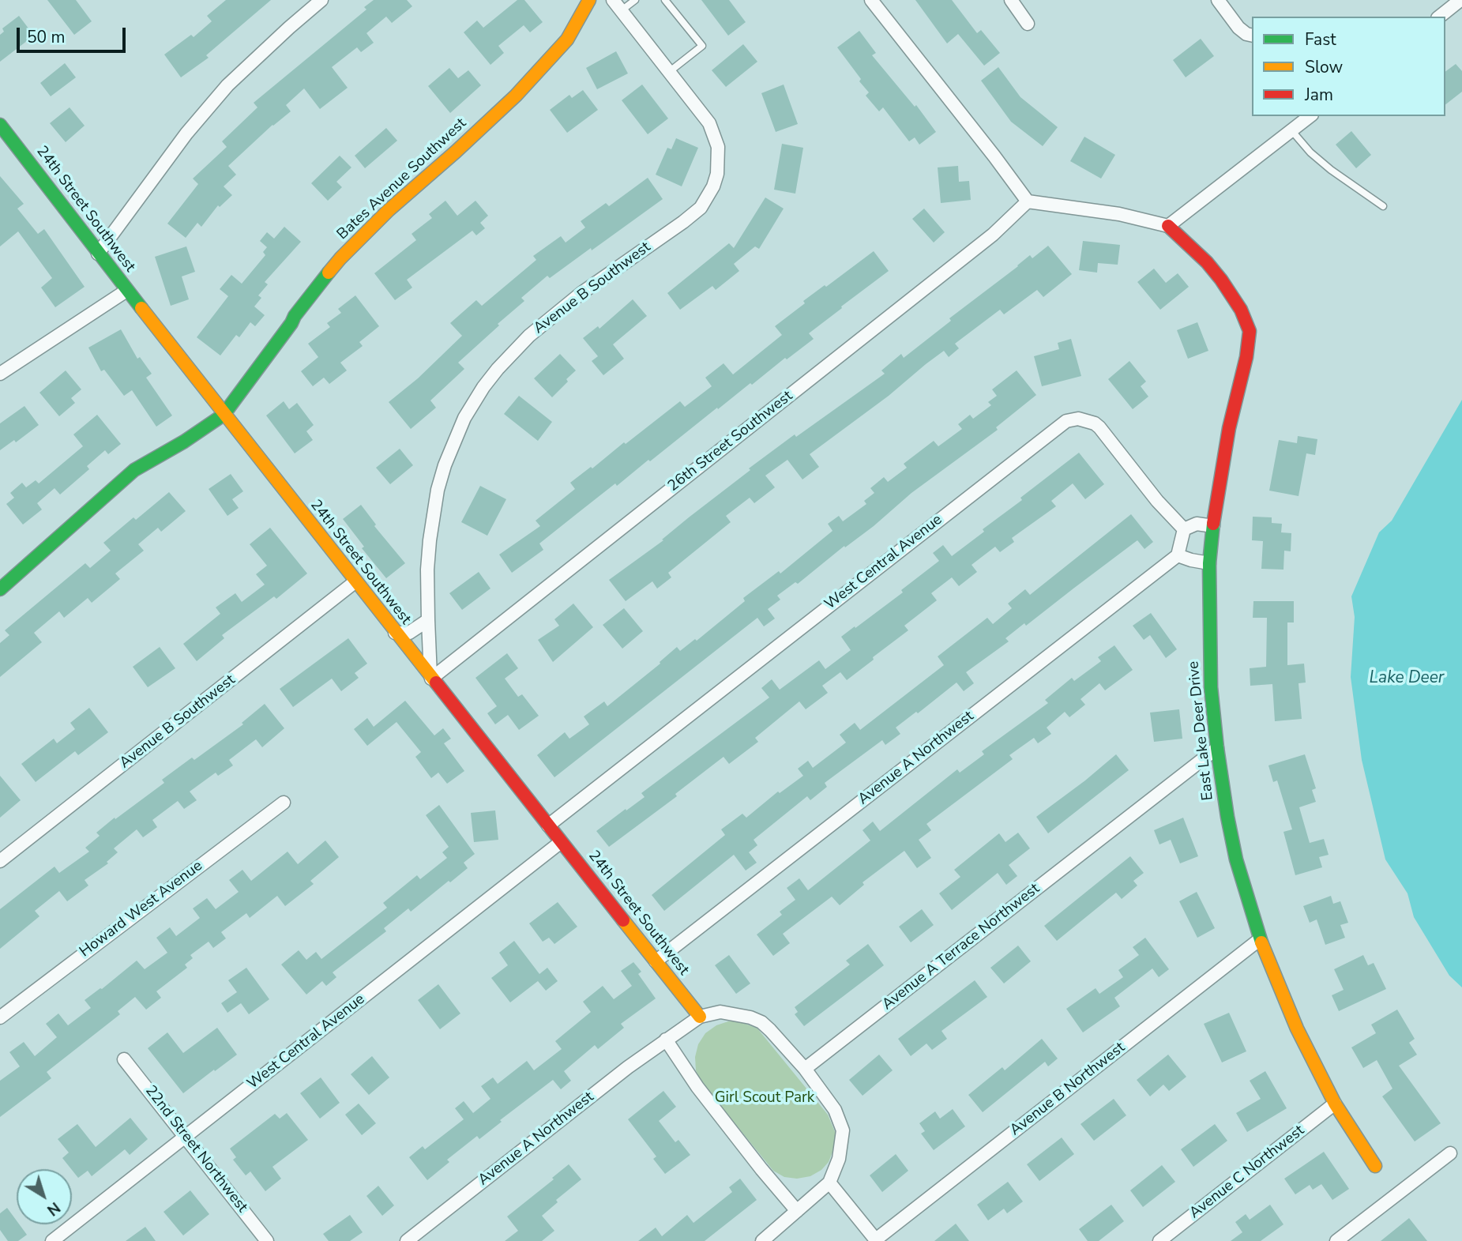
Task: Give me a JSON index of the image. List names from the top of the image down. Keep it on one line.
{"streets":{"street":["Bates Avenue Southwest","24th Street Southwest","Avenue B Southwest","26th Street Southwest","West Central Avenue","East Lake Deer Drive","Avenue A Northwest","Howard West Avenue","Avenue A Terrace Northwest","Avenue B Northwest","22nd Street Northwest","Avenue C Northwest"]},"crossings":[["Bates Avenue Southwest","24th Street Southwest"],["24th Street Southwest","Avenue B Southwest"],["24th Street Southwest","26th Street Southwest"],["24th Street Southwest","West Central Avenue"],["24th Street Southwest","Avenue A Northwest"],["Avenue B Southwest","26th Street Southwest"],["West Central Avenue","22nd Street Northwest"],["East Lake Deer Drive","Avenue A Terrace Northwest"],["East Lake Deer Drive","Avenue B Northwest"],["East Lake Deer Drive","Avenue C Northwest"]],"water":["Lake Deer"],"parks":["Girl Scout Park"],"legend":["Fast","Slow","Jam"],"scale_bar":"50 m","north":"bottom right"}
